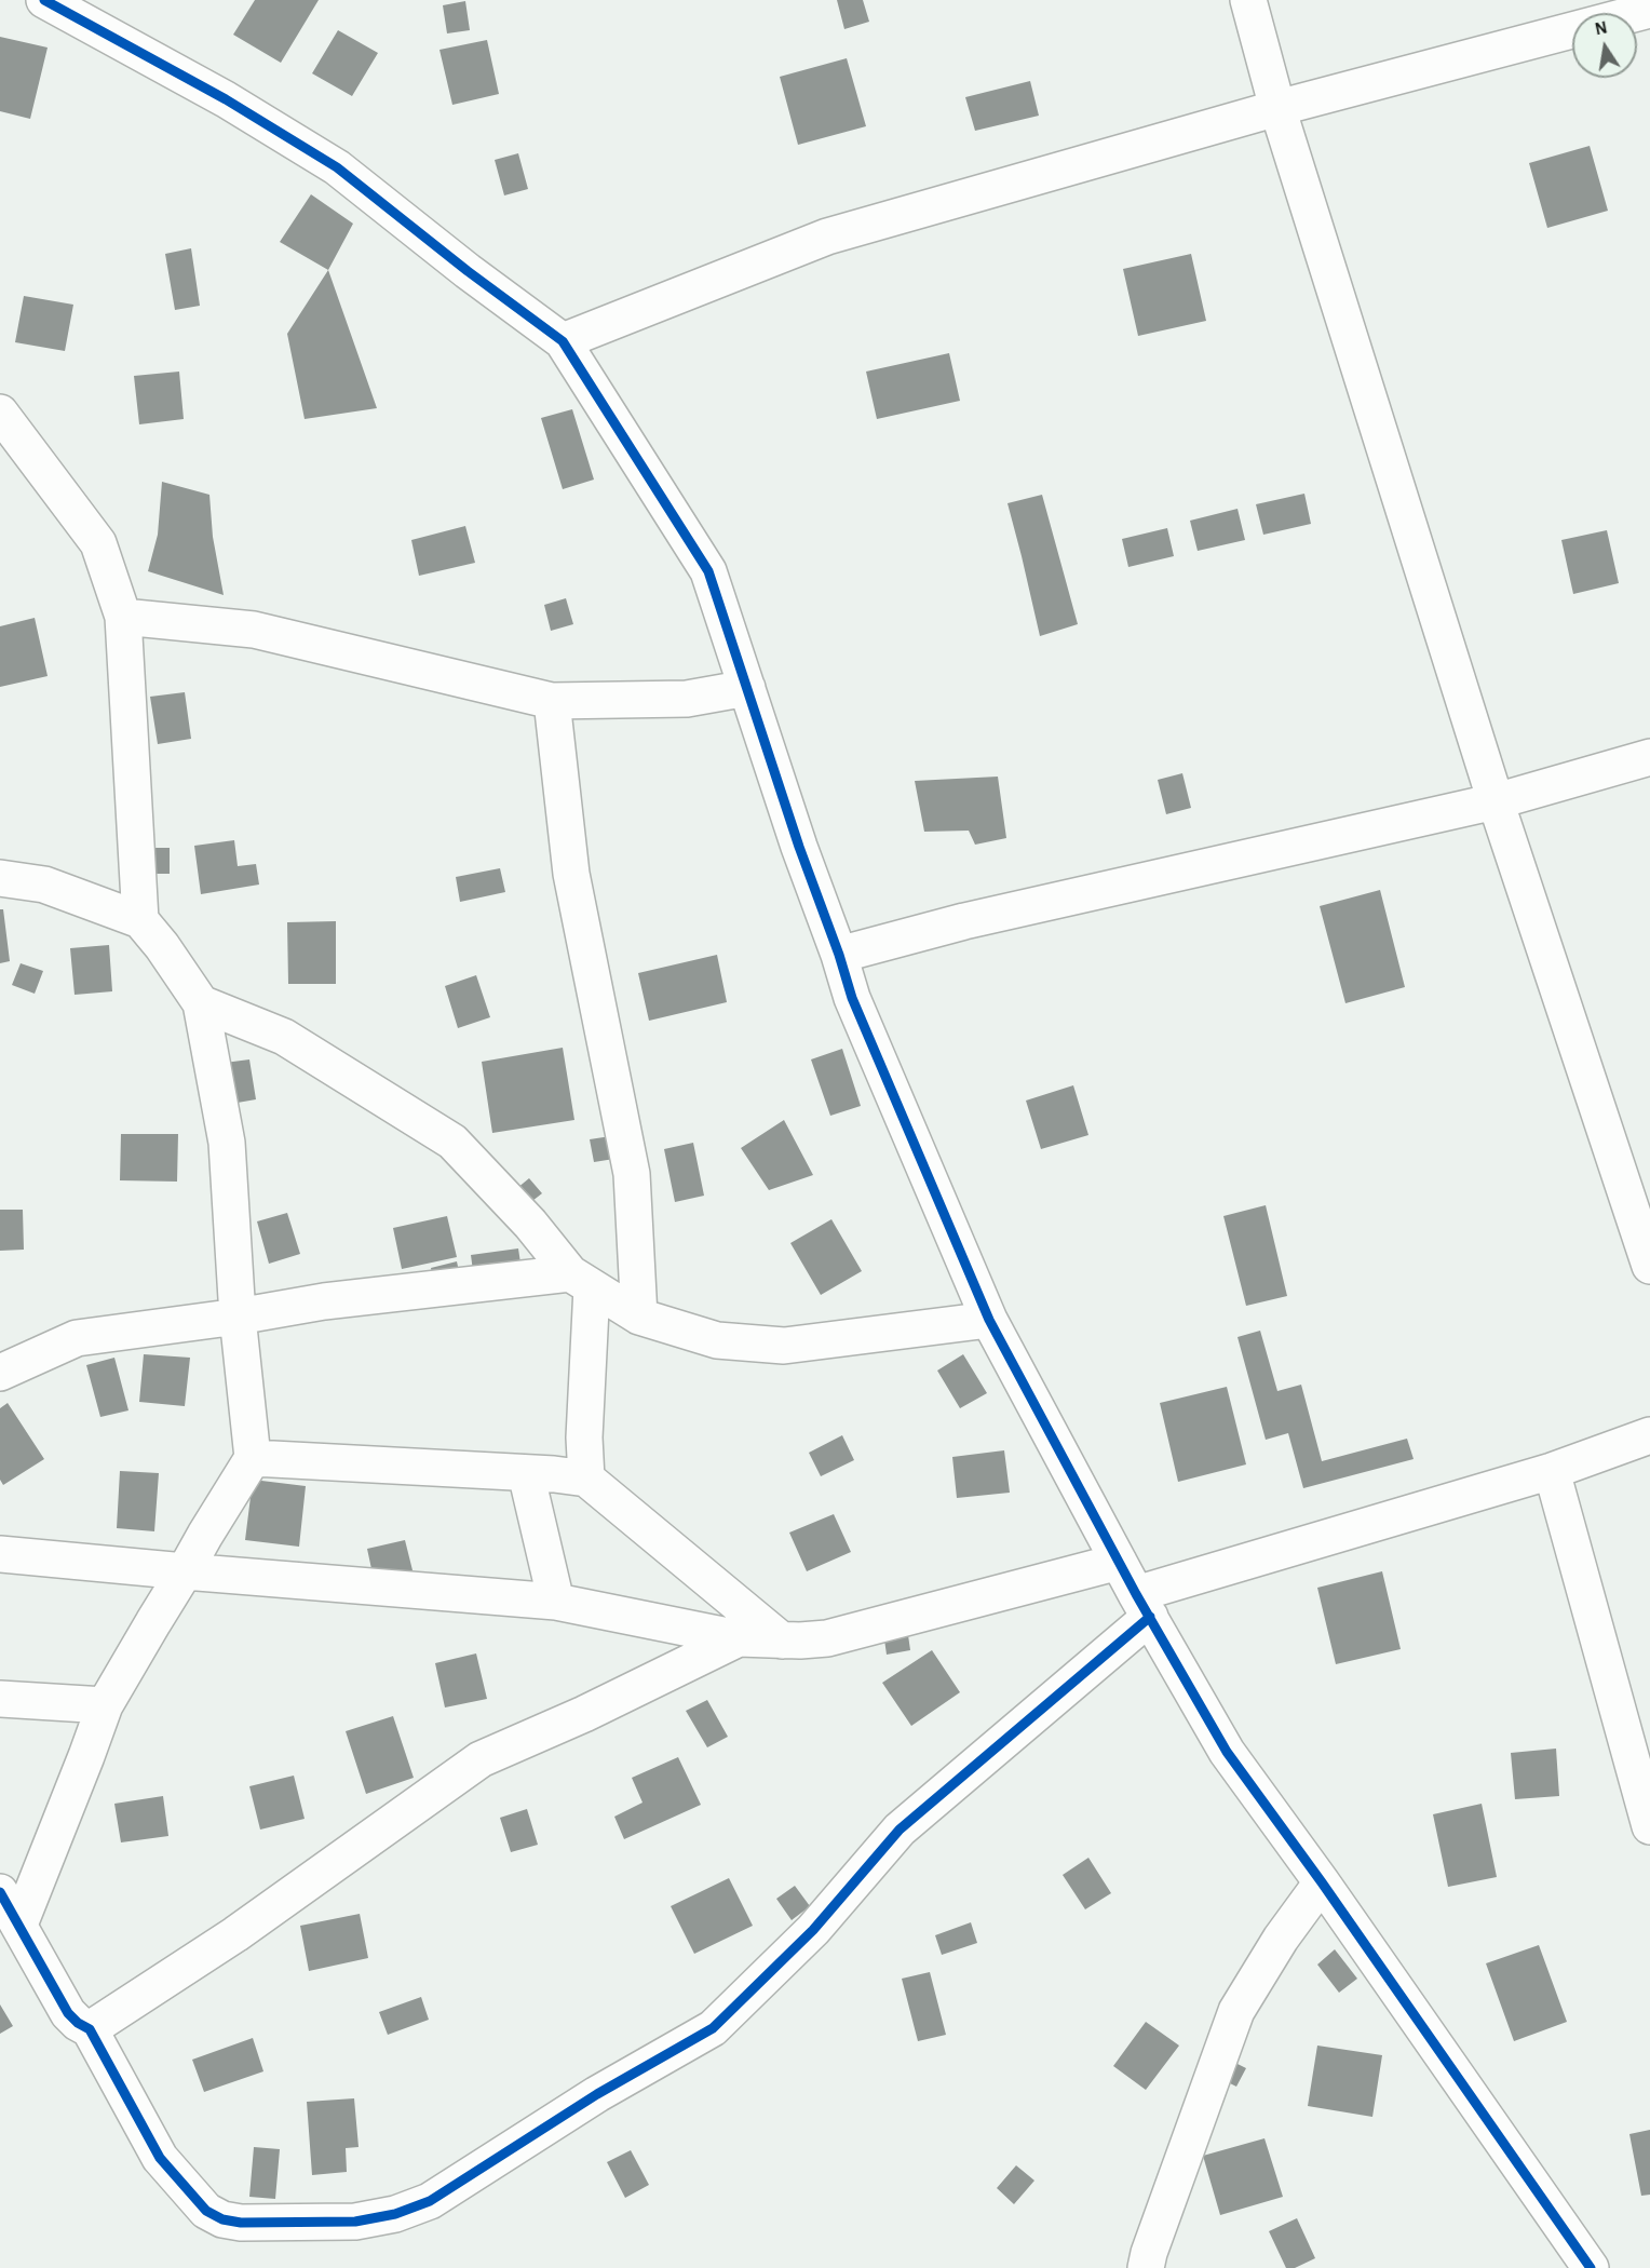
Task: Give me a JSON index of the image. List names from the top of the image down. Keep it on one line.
{"north":"top"}
